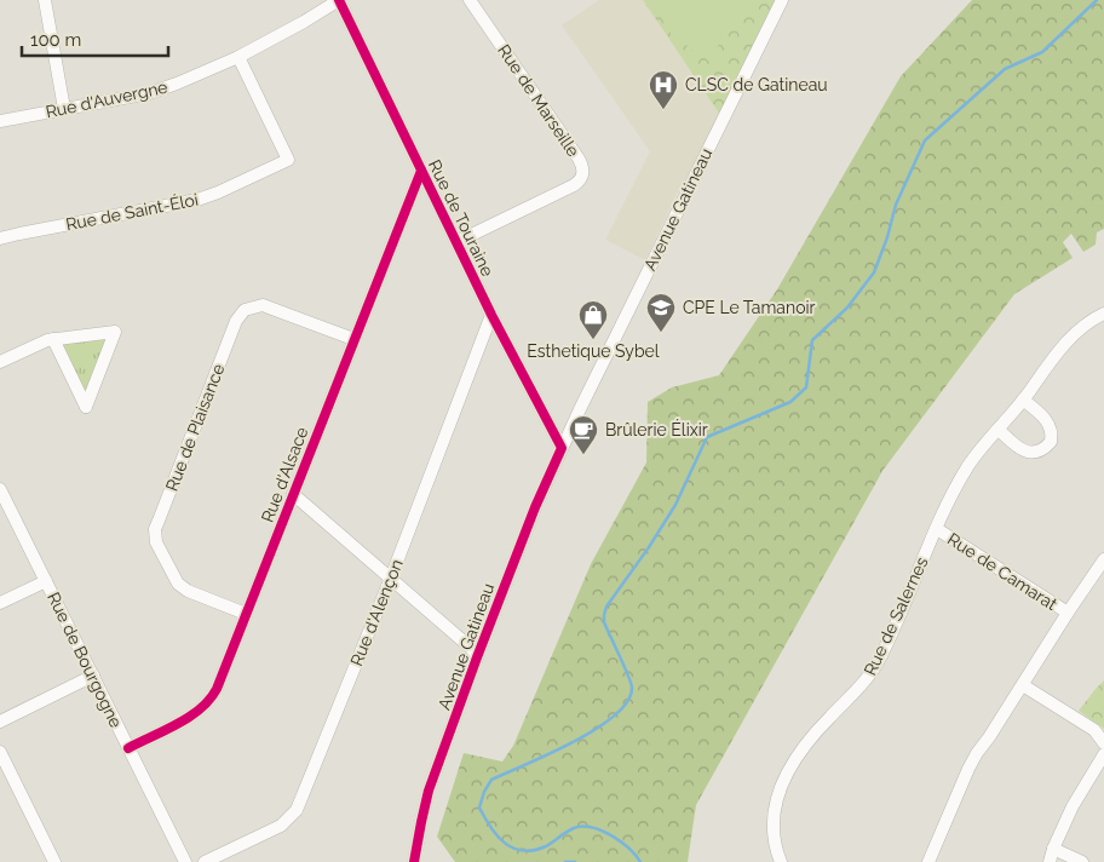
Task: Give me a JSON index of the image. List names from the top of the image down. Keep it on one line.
{"streets":{"street":["Rue d'Auvergne","Rue de Marseille","Avenue Gatineau","Rue de Saint-Éloi","Rue de Touraine","Rue de Plaisance","Rue d'Alsace","Rue de Camarat","Rue d'Alençon","Rue de Salernes","Rue de Bourgogne"]},"crossings":[["Rue d'Auvergne","Rue de Saint-Éloi"],["Rue d'Auvergne","Rue de Touraine"],["Rue de Marseille","Rue de Touraine"],["Avenue Gatineau","Rue de Touraine"],["Rue de Touraine","Rue d'Alsace"],["Rue de Touraine","Rue d'Alençon"],["Rue de Plaisance","Rue d'Alsace"],["Rue d'Alsace","Rue de Bourgogne"],["Rue de Camarat","Rue de Salernes"]],"places":{"hospital":["CLSC de Gatineau"],"school or university":["CPE Le Tamanoir"],"shop":["Esthetique Sybel"],"cafe":["Brûlerie Élixir"]},"scale_bar":"100 m"}
